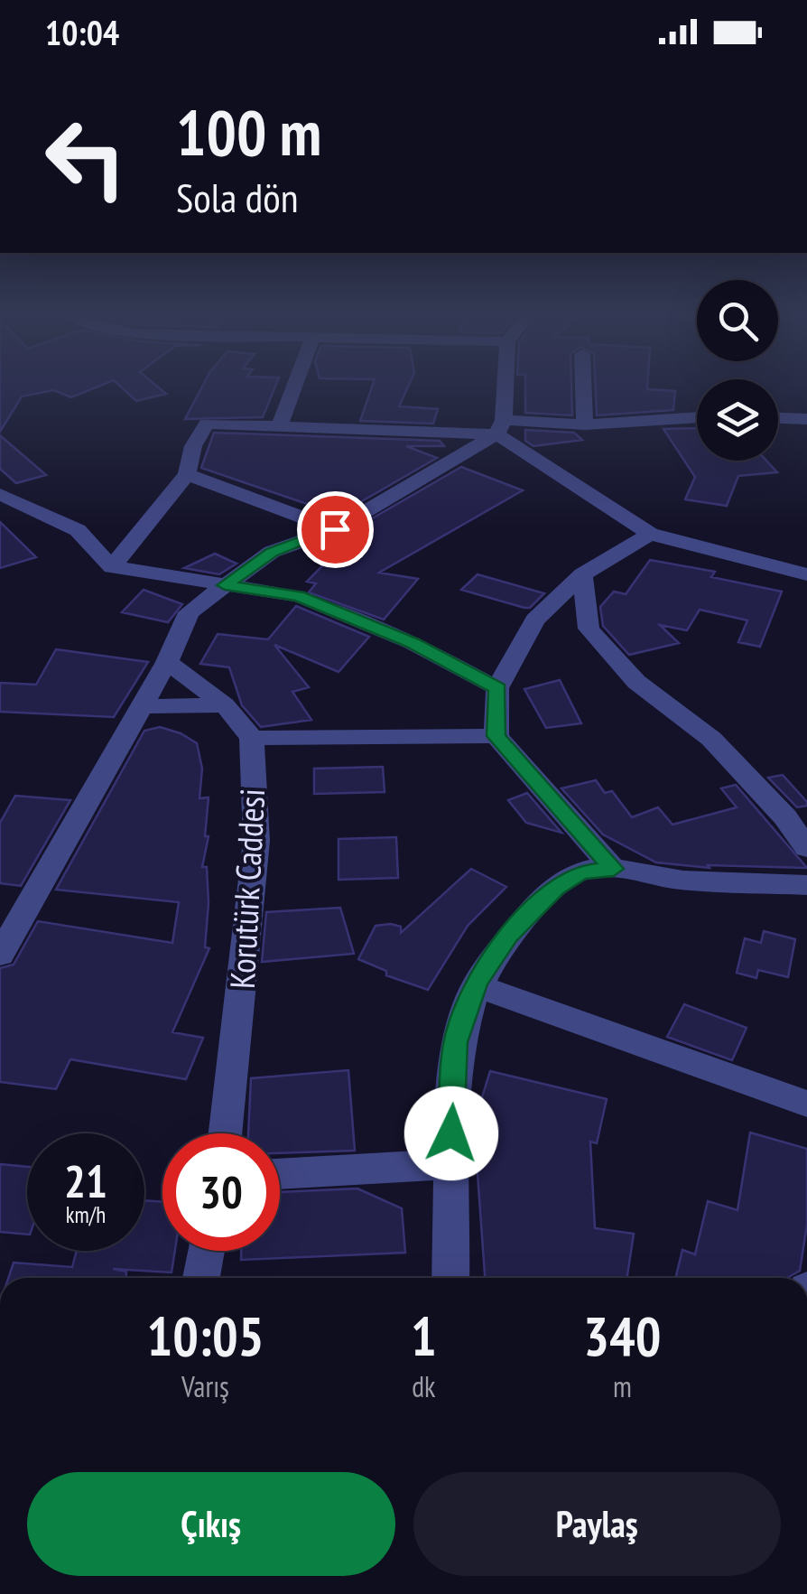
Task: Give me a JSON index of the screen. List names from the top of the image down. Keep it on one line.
{"streets":{"street":["Korutürk Caddesi"]},"page":{"status":"10:04","turn":["100 m","Sola dön"],"speed":"21 km/h","limit":"30","eta":["10:05","Varış","1","dk","340","m"],"buttons":["Çıkış","Paylaş"]}}
